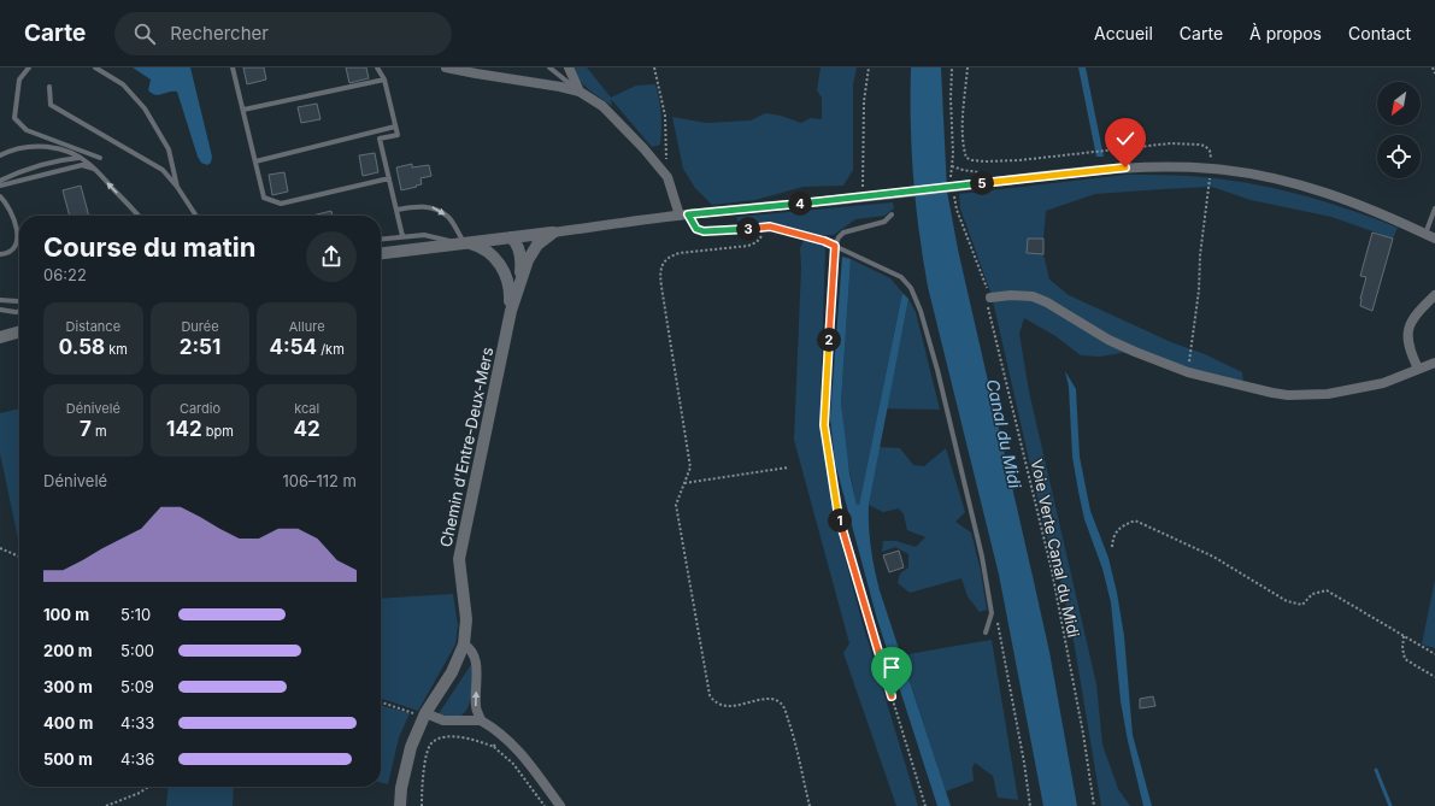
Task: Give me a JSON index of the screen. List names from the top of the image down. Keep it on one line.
{"streets":{"street":["Chemin d'Entre-Deux-Mers"],"path":["Voie Verte Canal du Midi"]},"water":["Canal du Midi"],"north":"bottom left","page":{"header":"Carte","search":"Rechercher","nav":["Accueil","Carte","À propos","Contact"],"pins":["5","4","3","2","1"],"heading":["Course du matin","06:22"],"stats":[["Distance","0.58 km"],["Durée","2:51"],["Allure","4:54 /km"],["Dénivelé","7 m"],["Cardio","142 bpm"],["kcal","42"]],"chart":["Dénivelé","106–112 m"],"list":[{"name":"100 m","note":"5:10"},{"name":"200 m","note":"5:00"},{"name":"300 m","note":"5:09"},{"name":"400 m","note":"4:33"},{"name":"500 m","note":"4:36"}]}}
